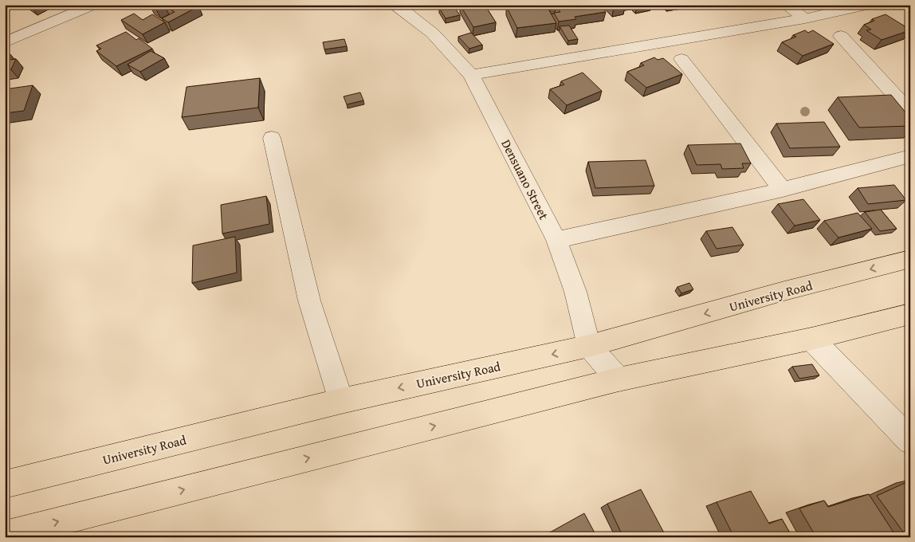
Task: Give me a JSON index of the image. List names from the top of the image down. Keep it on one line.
{"streets":{"highway":["University Road"],"street":["Densuano Street"]},"crossings":[["Densuano Street","University Road"]]}
